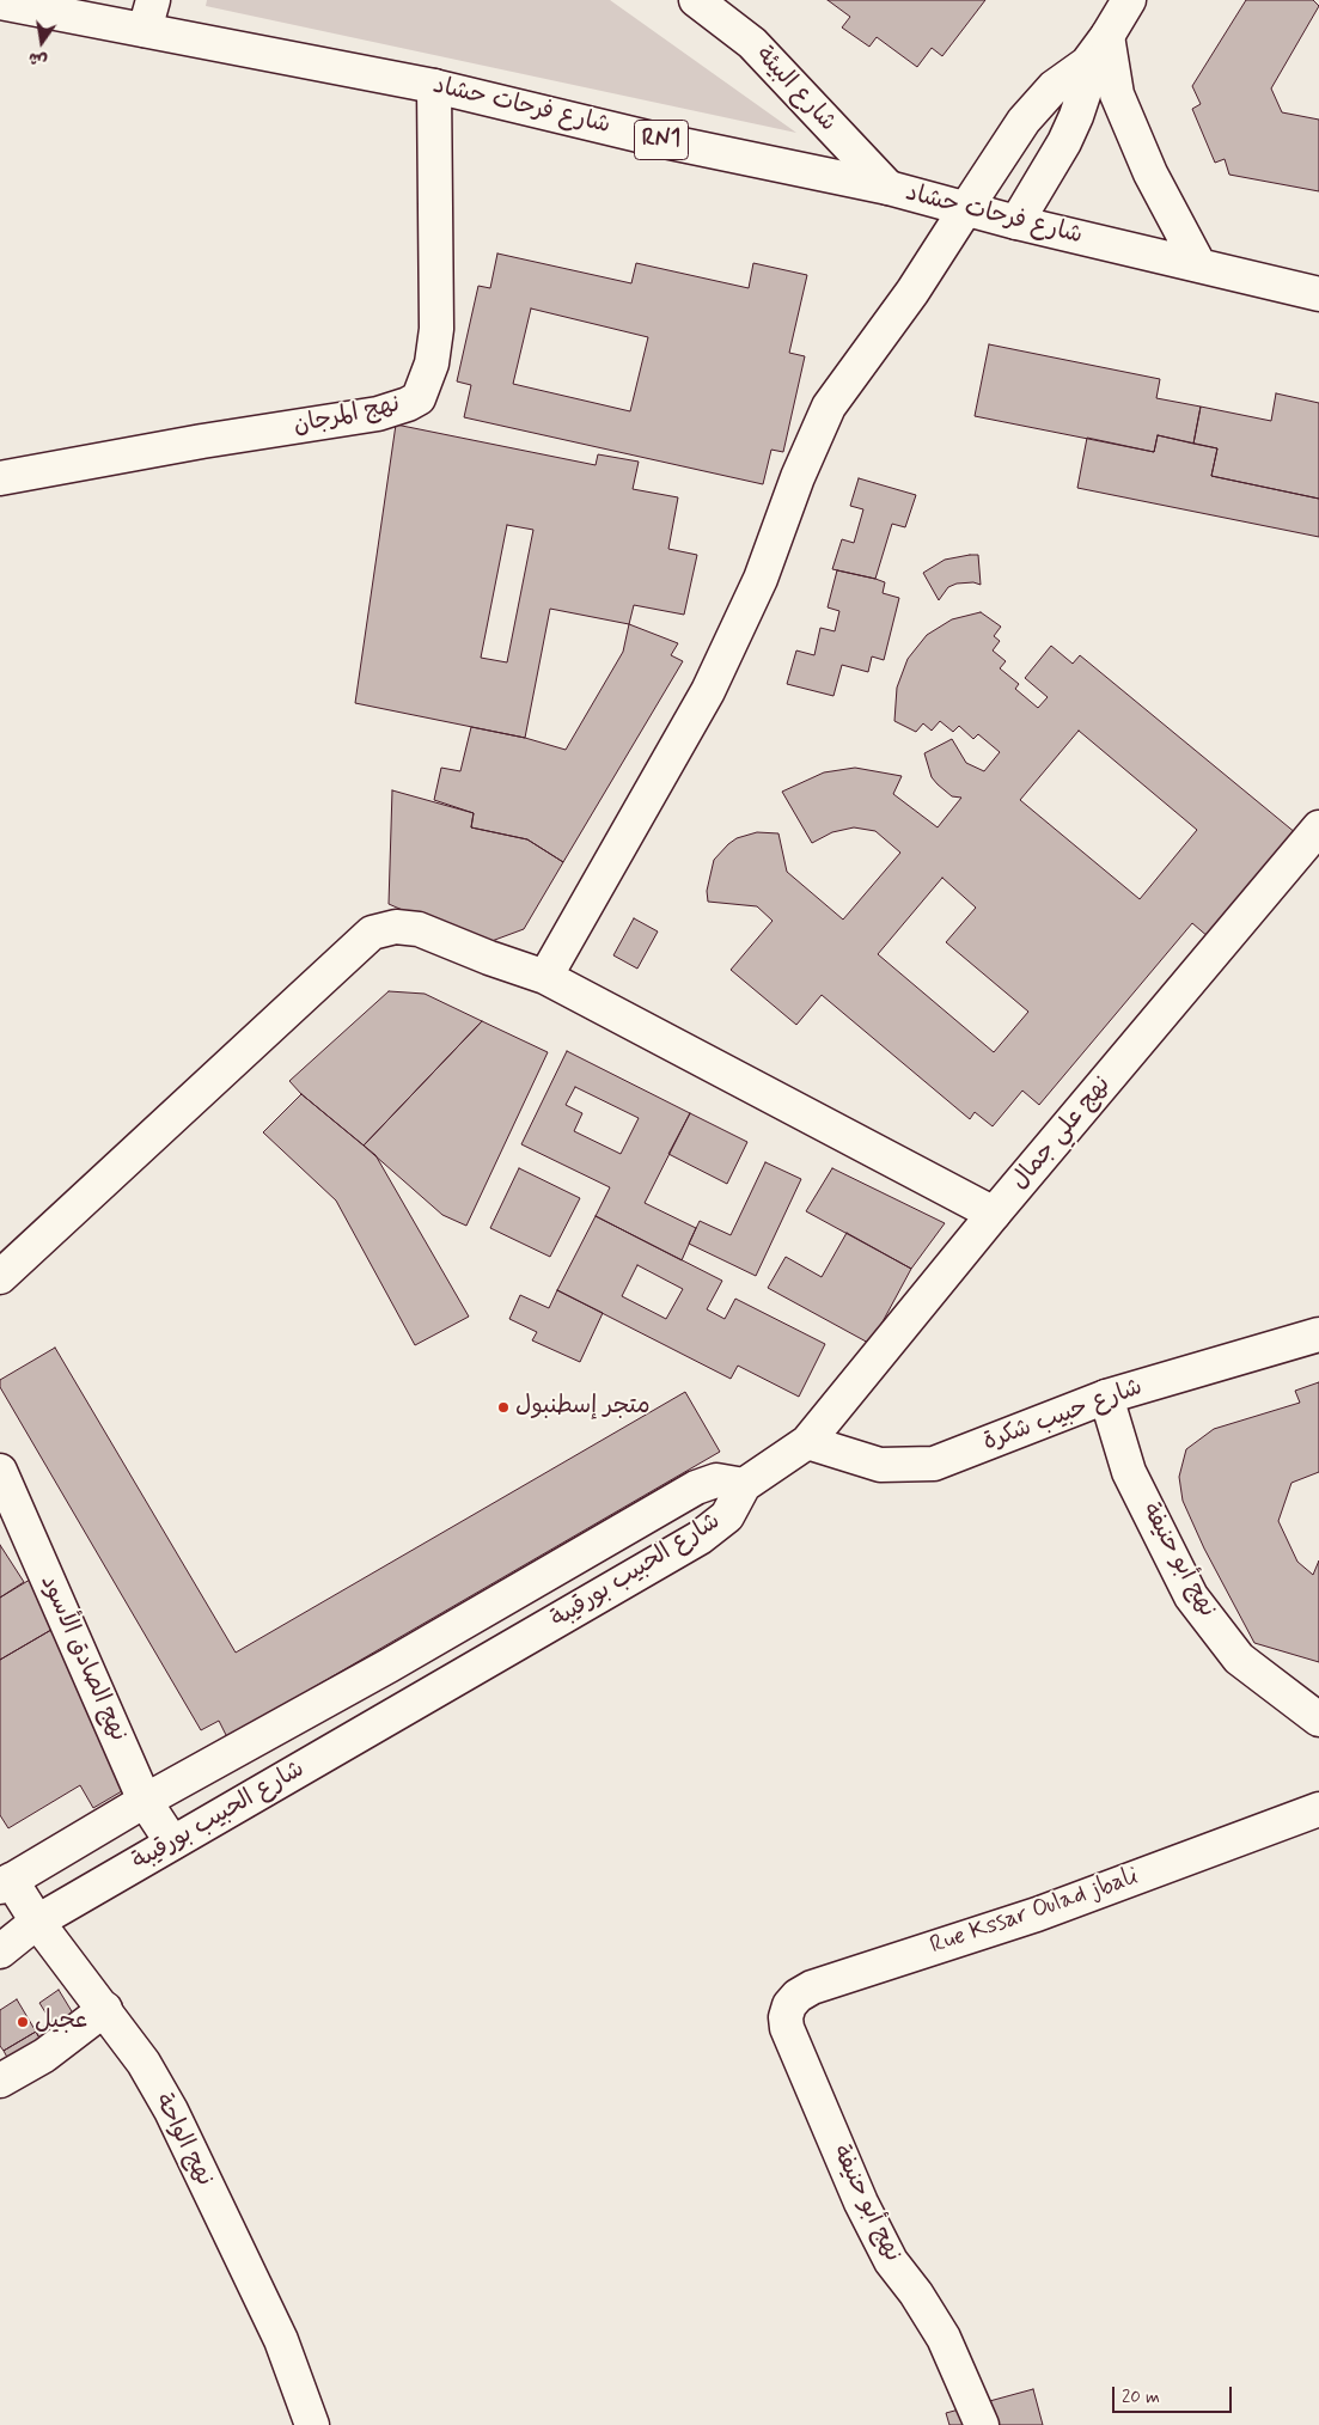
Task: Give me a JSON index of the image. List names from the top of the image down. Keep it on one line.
{"streets":{"street":["شارع البيئة","شارع فرحات حشاد","RN1","نهج المرجان","نهج علي جمال","شارع حبيب شكرة","نهج أبو حنيفة","شارع الحبيب بورقيبة","نهج الصادق الأسود","Rue Kssar Oulad jbali","نهج الواحة"]},"crossings":[["شارع البيئة","شارع فرحات حشاد"],["شارع فرحات حشاد","نهج المرجان"],["نهج علي جمال","شارع حبيب شكرة"],["نهج علي جمال","شارع الحبيب بورقيبة"],["شارع حبيب شكرة","نهج أبو حنيفة"],["نهج أبو حنيفة","Rue Kssar Oulad jbali"],["شارع الحبيب بورقيبة","نهج الصادق الأسود"],["شارع الحبيب بورقيبة","نهج الواحة"]],"places":["متجر إسطنبول","عجيل"],"scale_bar":"20 m","north":"bottom"}
